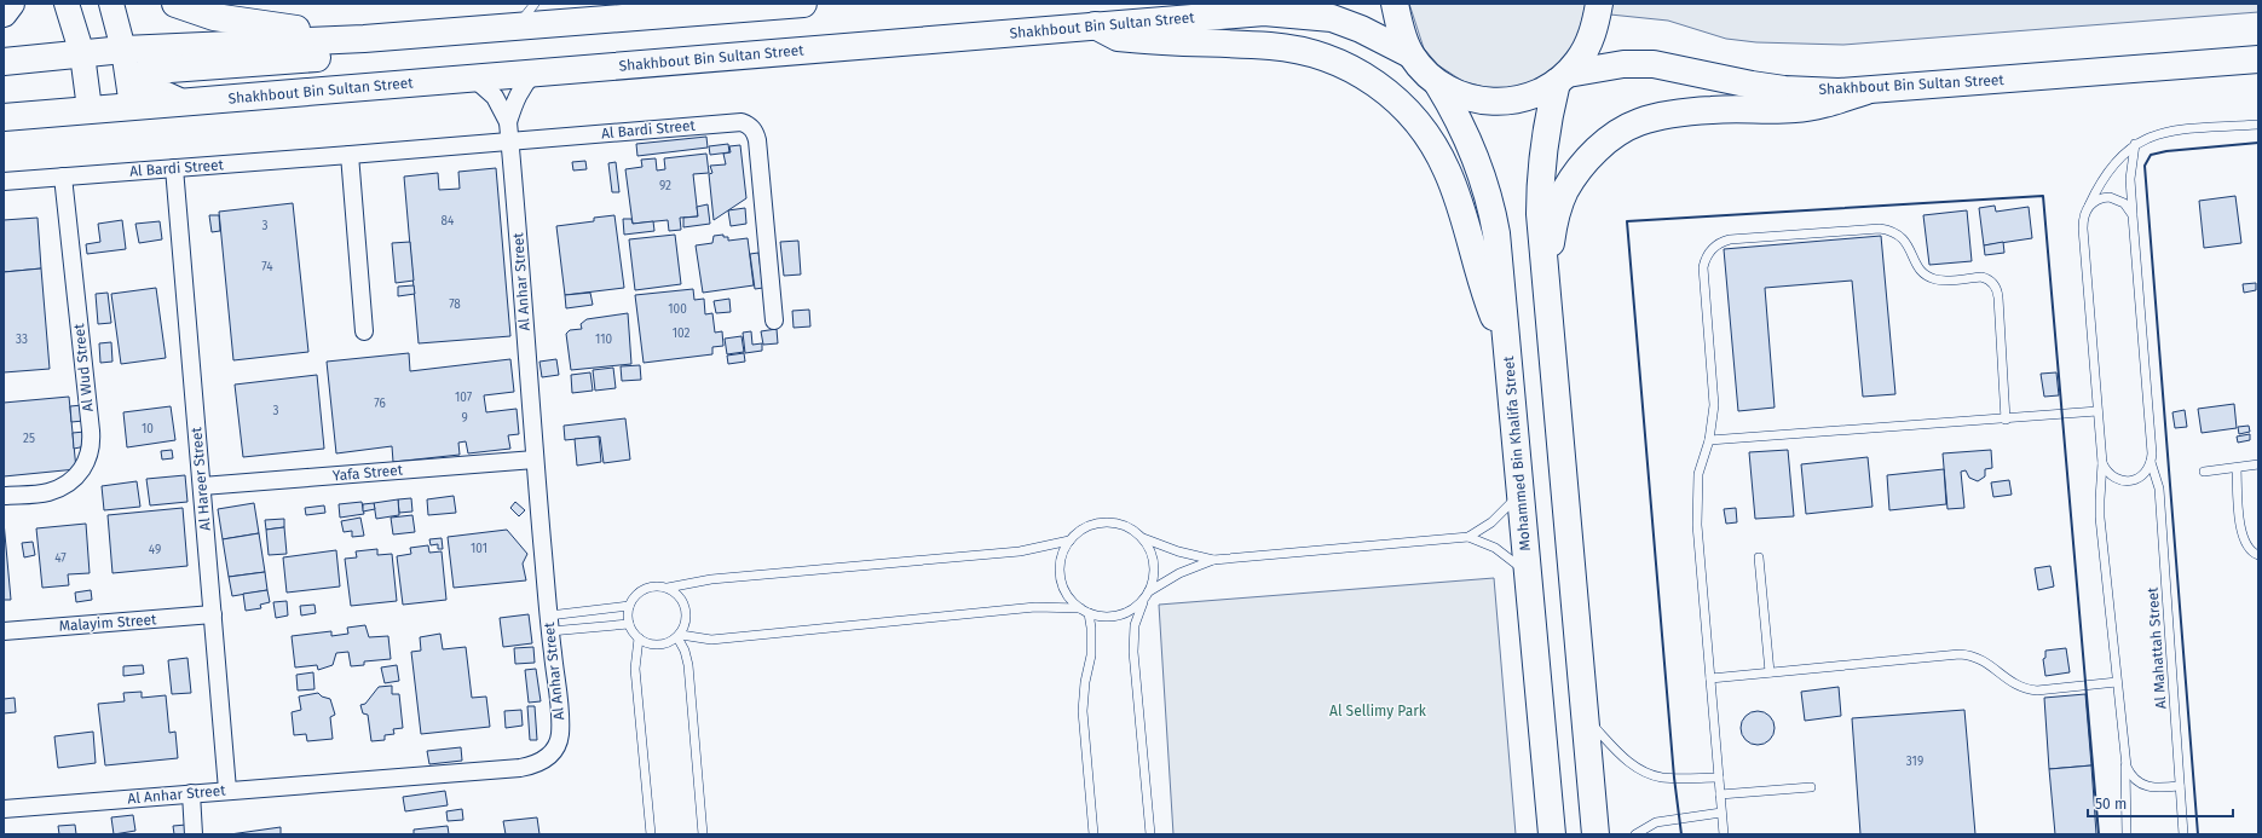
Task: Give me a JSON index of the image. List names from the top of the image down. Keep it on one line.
{"streets":{"main road":["Shakhbout Bin Sultan Street","Mohammed Bin Khalifa Street"],"street":["Al Bardi Street","Al Anhar Street","Al Wud Street","Yafa Street","Al Hareer Street","Malayim Street"],"lane":["Al Mahattah Street"]},"crossings":[["Shakhbout Bin Sultan Street","Al Anhar Street"],["Al Bardi Street","Al Anhar Street"],["Al Bardi Street","Al Wud Street"],["Al Bardi Street","Al Hareer Street"],["Al Anhar Street","Yafa Street"],["Al Anhar Street","Al Hareer Street"],["Yafa Street","Al Hareer Street"],["Al Hareer Street","Malayim Street"]],"parks":["Al Sellimy Park"],"house_numbers":["92","84","3","74","78","100","102","33","110","107","76","3","9","10","25","101","49","47","319"],"scale_bar":"50 m"}
